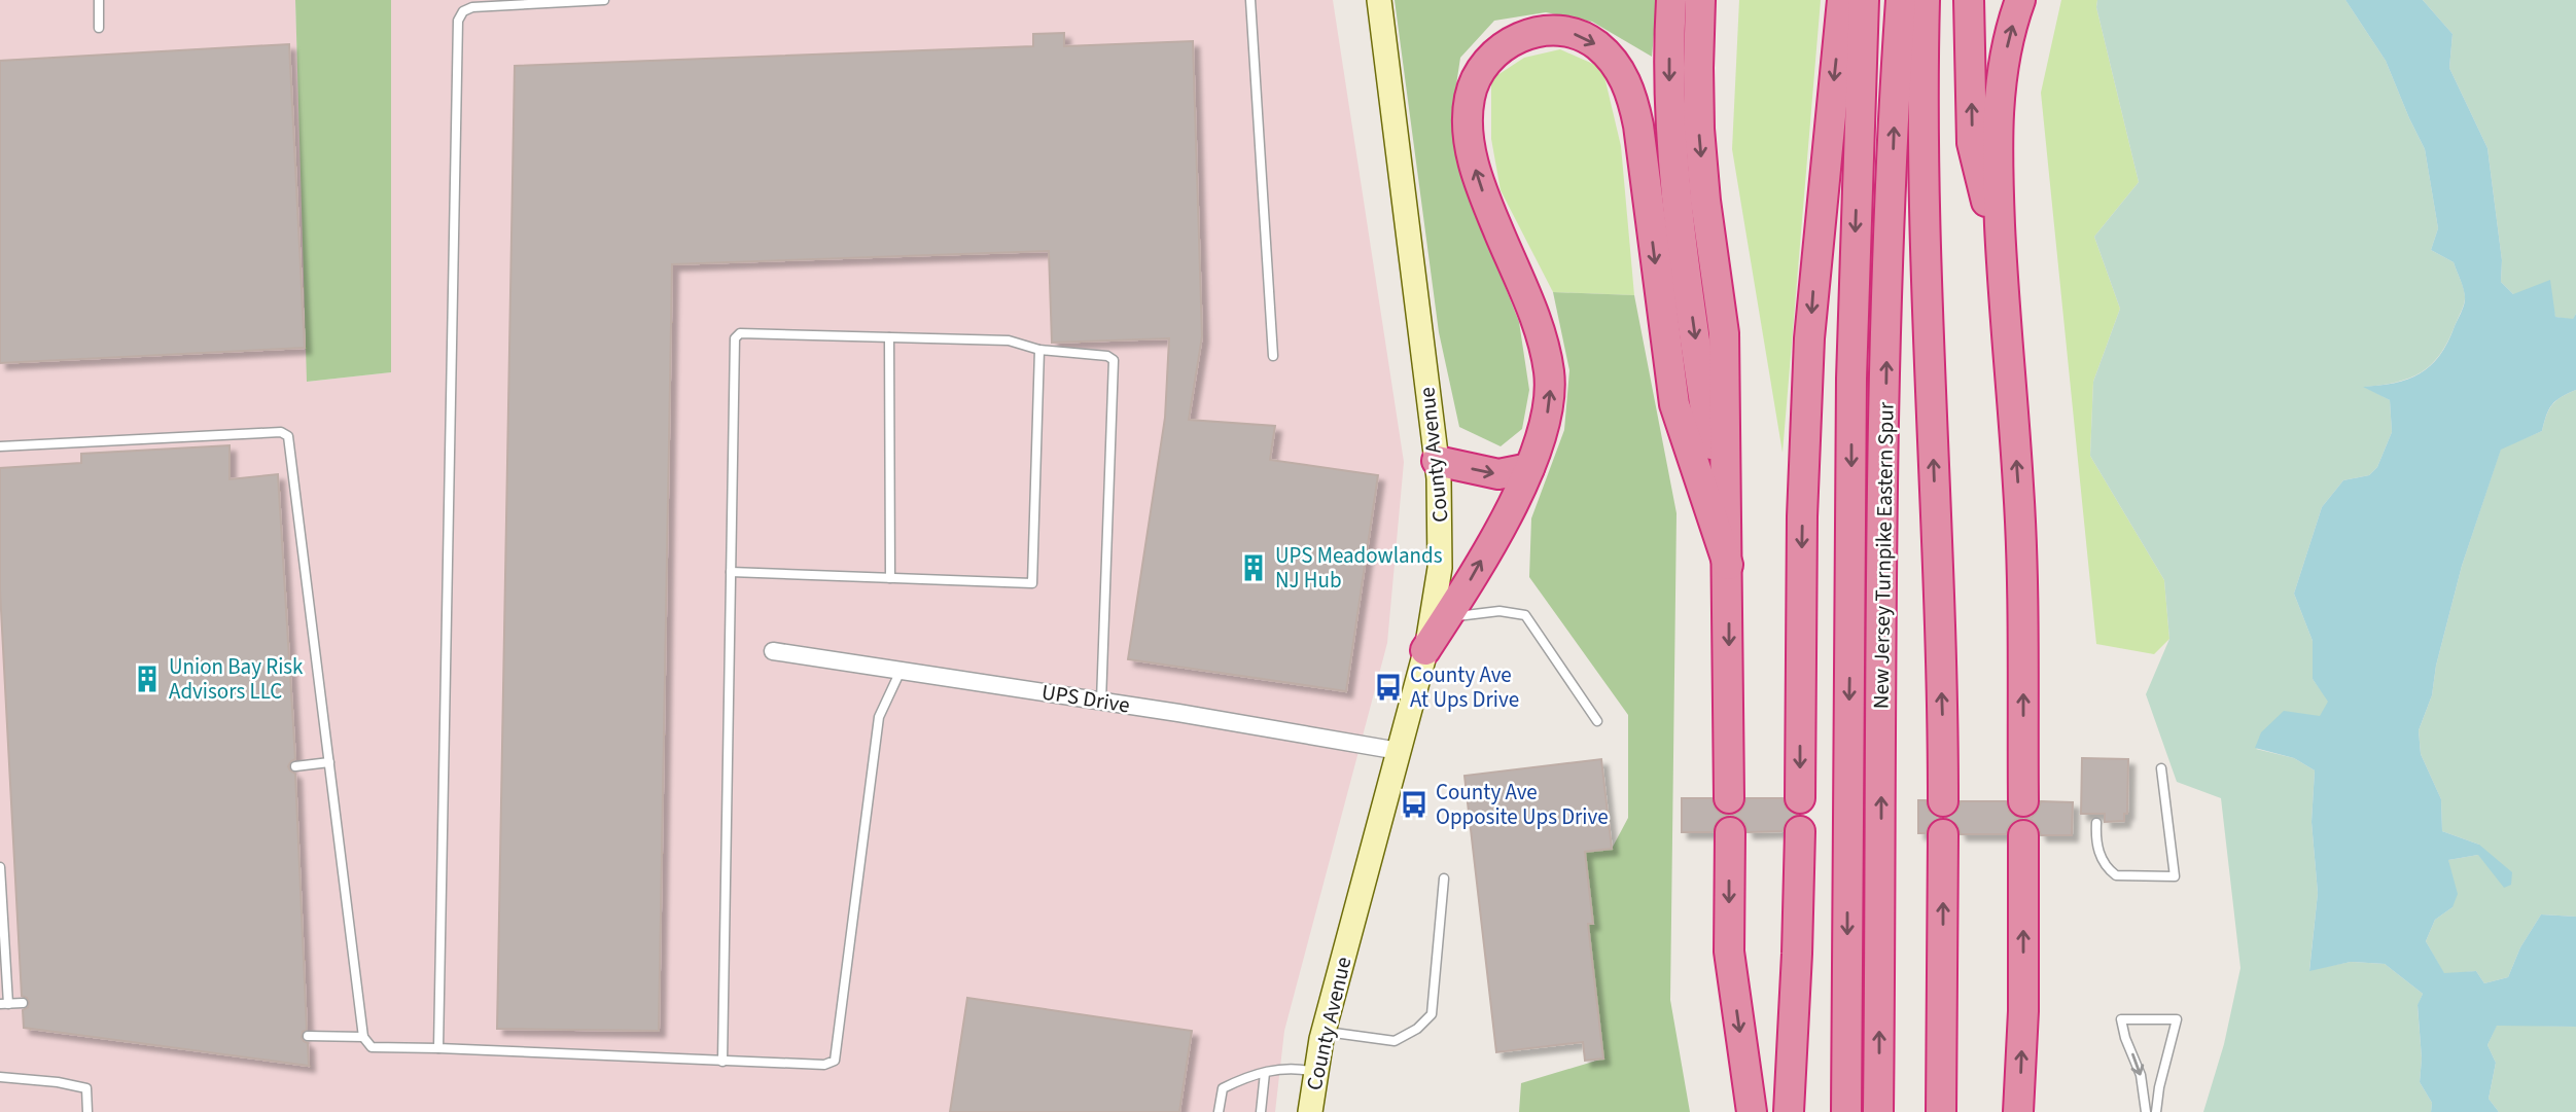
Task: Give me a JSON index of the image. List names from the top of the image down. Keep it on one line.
{"streets":{"highway":["New Jersey Turnpike Eastern Spur"],"main road":["County Avenue"],"street":["UPS Drive"]},"crossings":[["County Avenue","UPS Drive"]],"places":{"building":["UPS Meadowlands NJ Hub","Union Bay Risk Advisors LLC"],"bus stop":["County Ave At Ups Drive","County Ave Opposite Ups Drive"]}}
